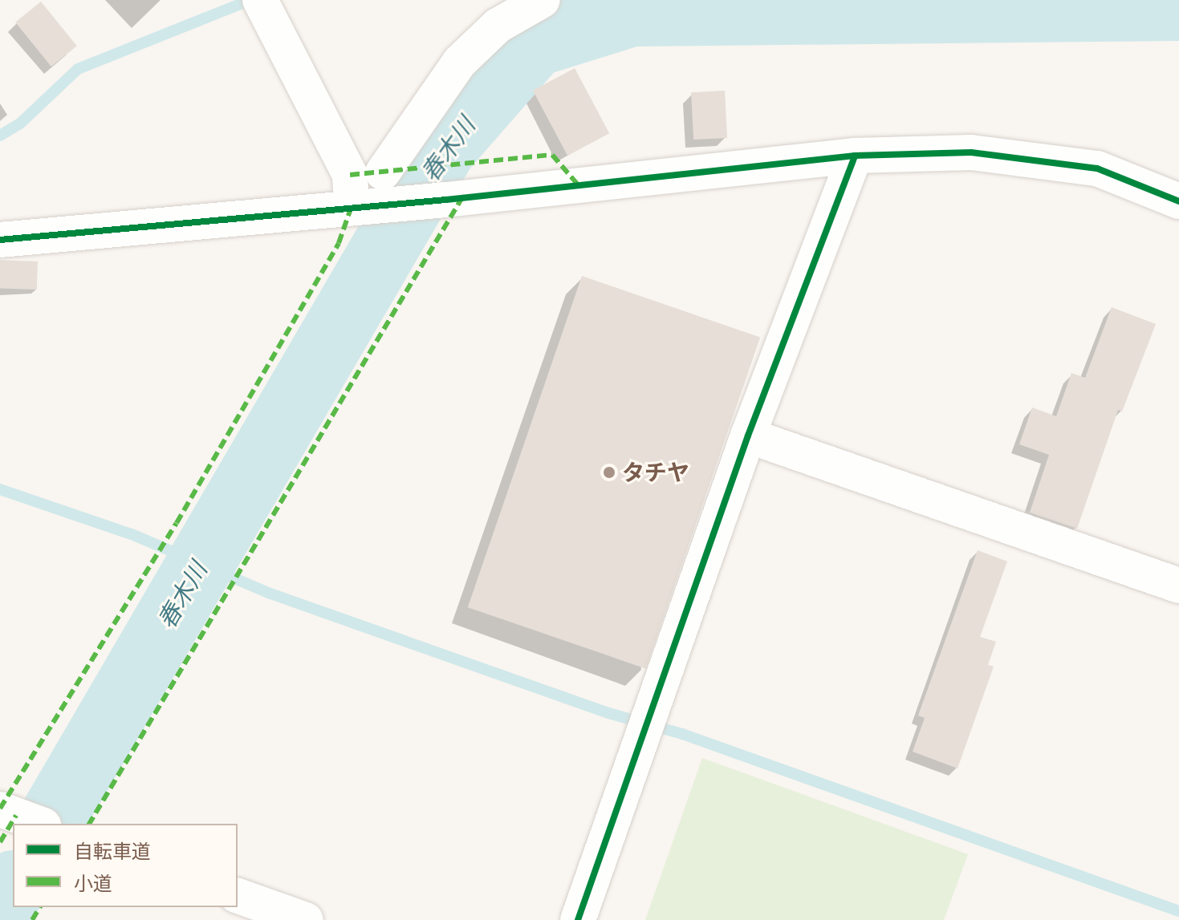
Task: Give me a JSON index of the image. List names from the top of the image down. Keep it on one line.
{"water":["春木川"],"places":["タチヤ"],"legend":["自転車道","小道"]}
